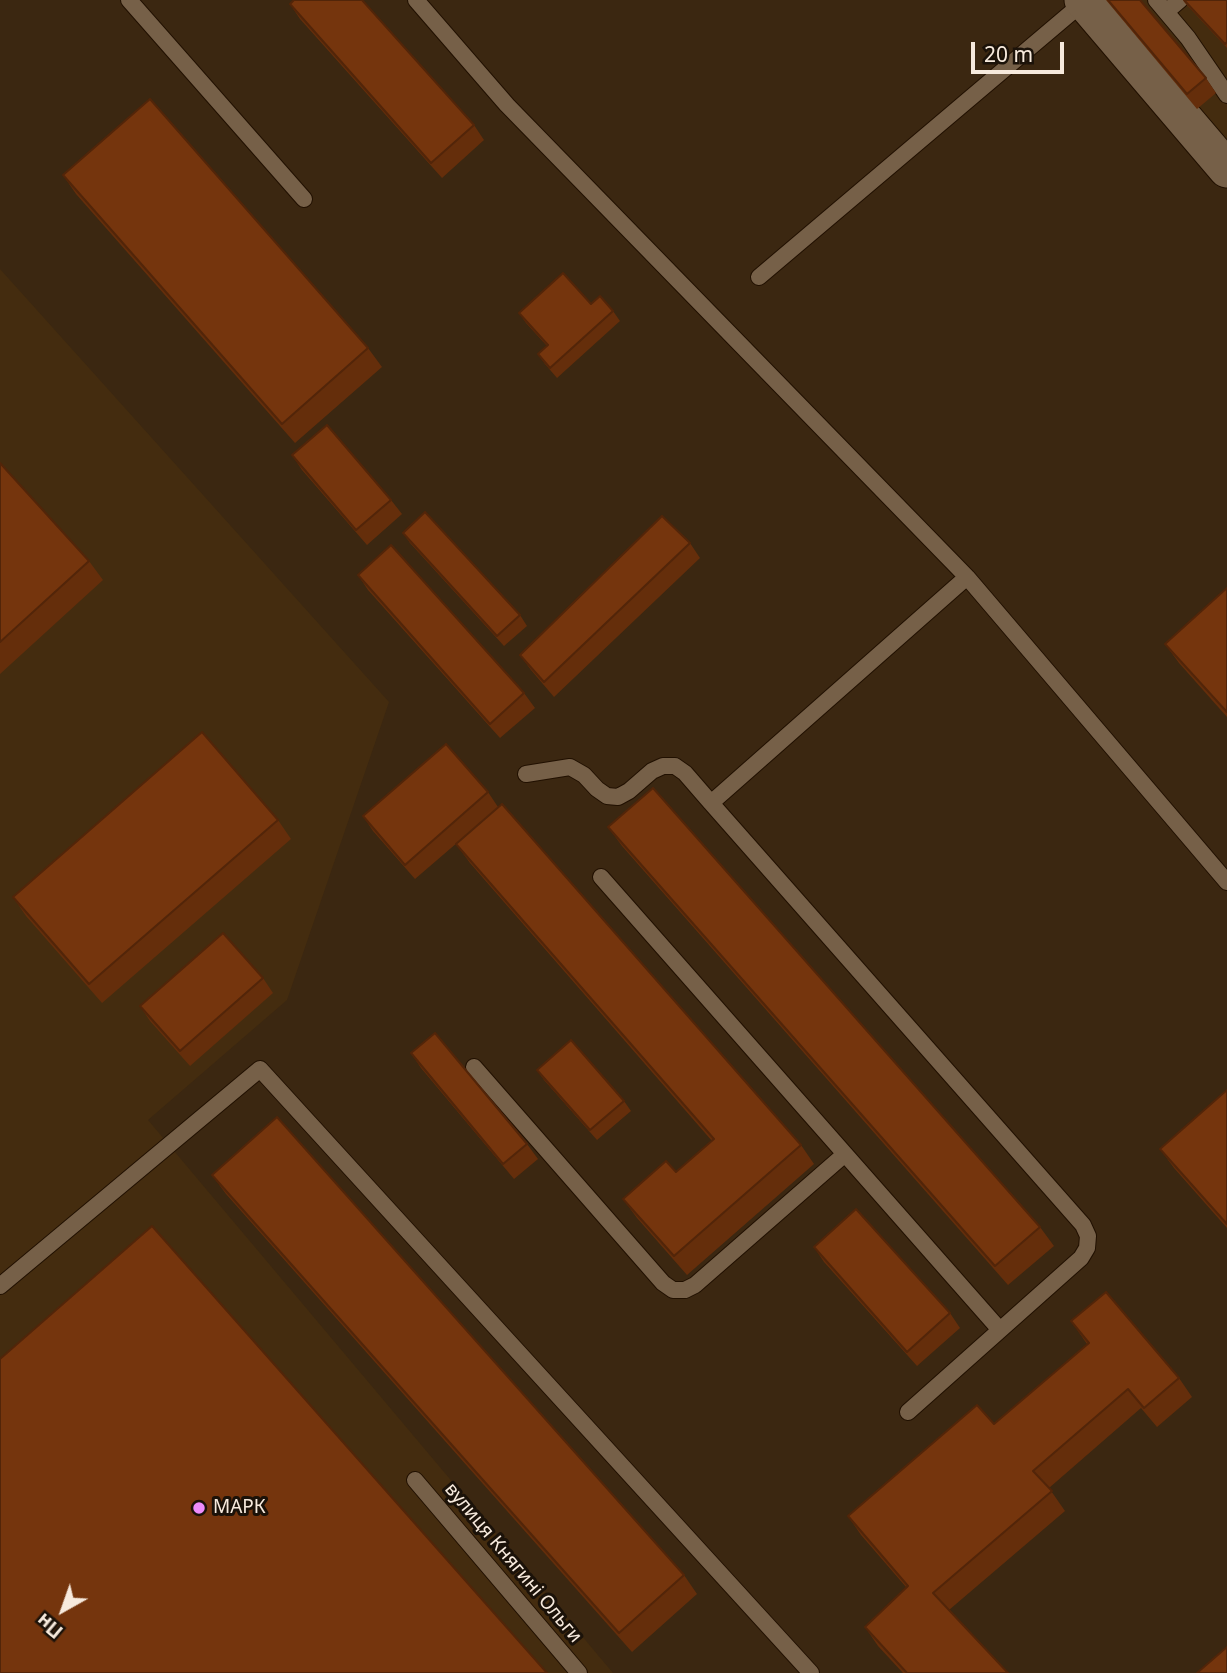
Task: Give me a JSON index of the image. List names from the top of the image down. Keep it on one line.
{"streets":{"lane":["вулиця Княгині Ольги"]},"places":["МАРК"],"scale_bar":"20 m","north":"bottom left"}
